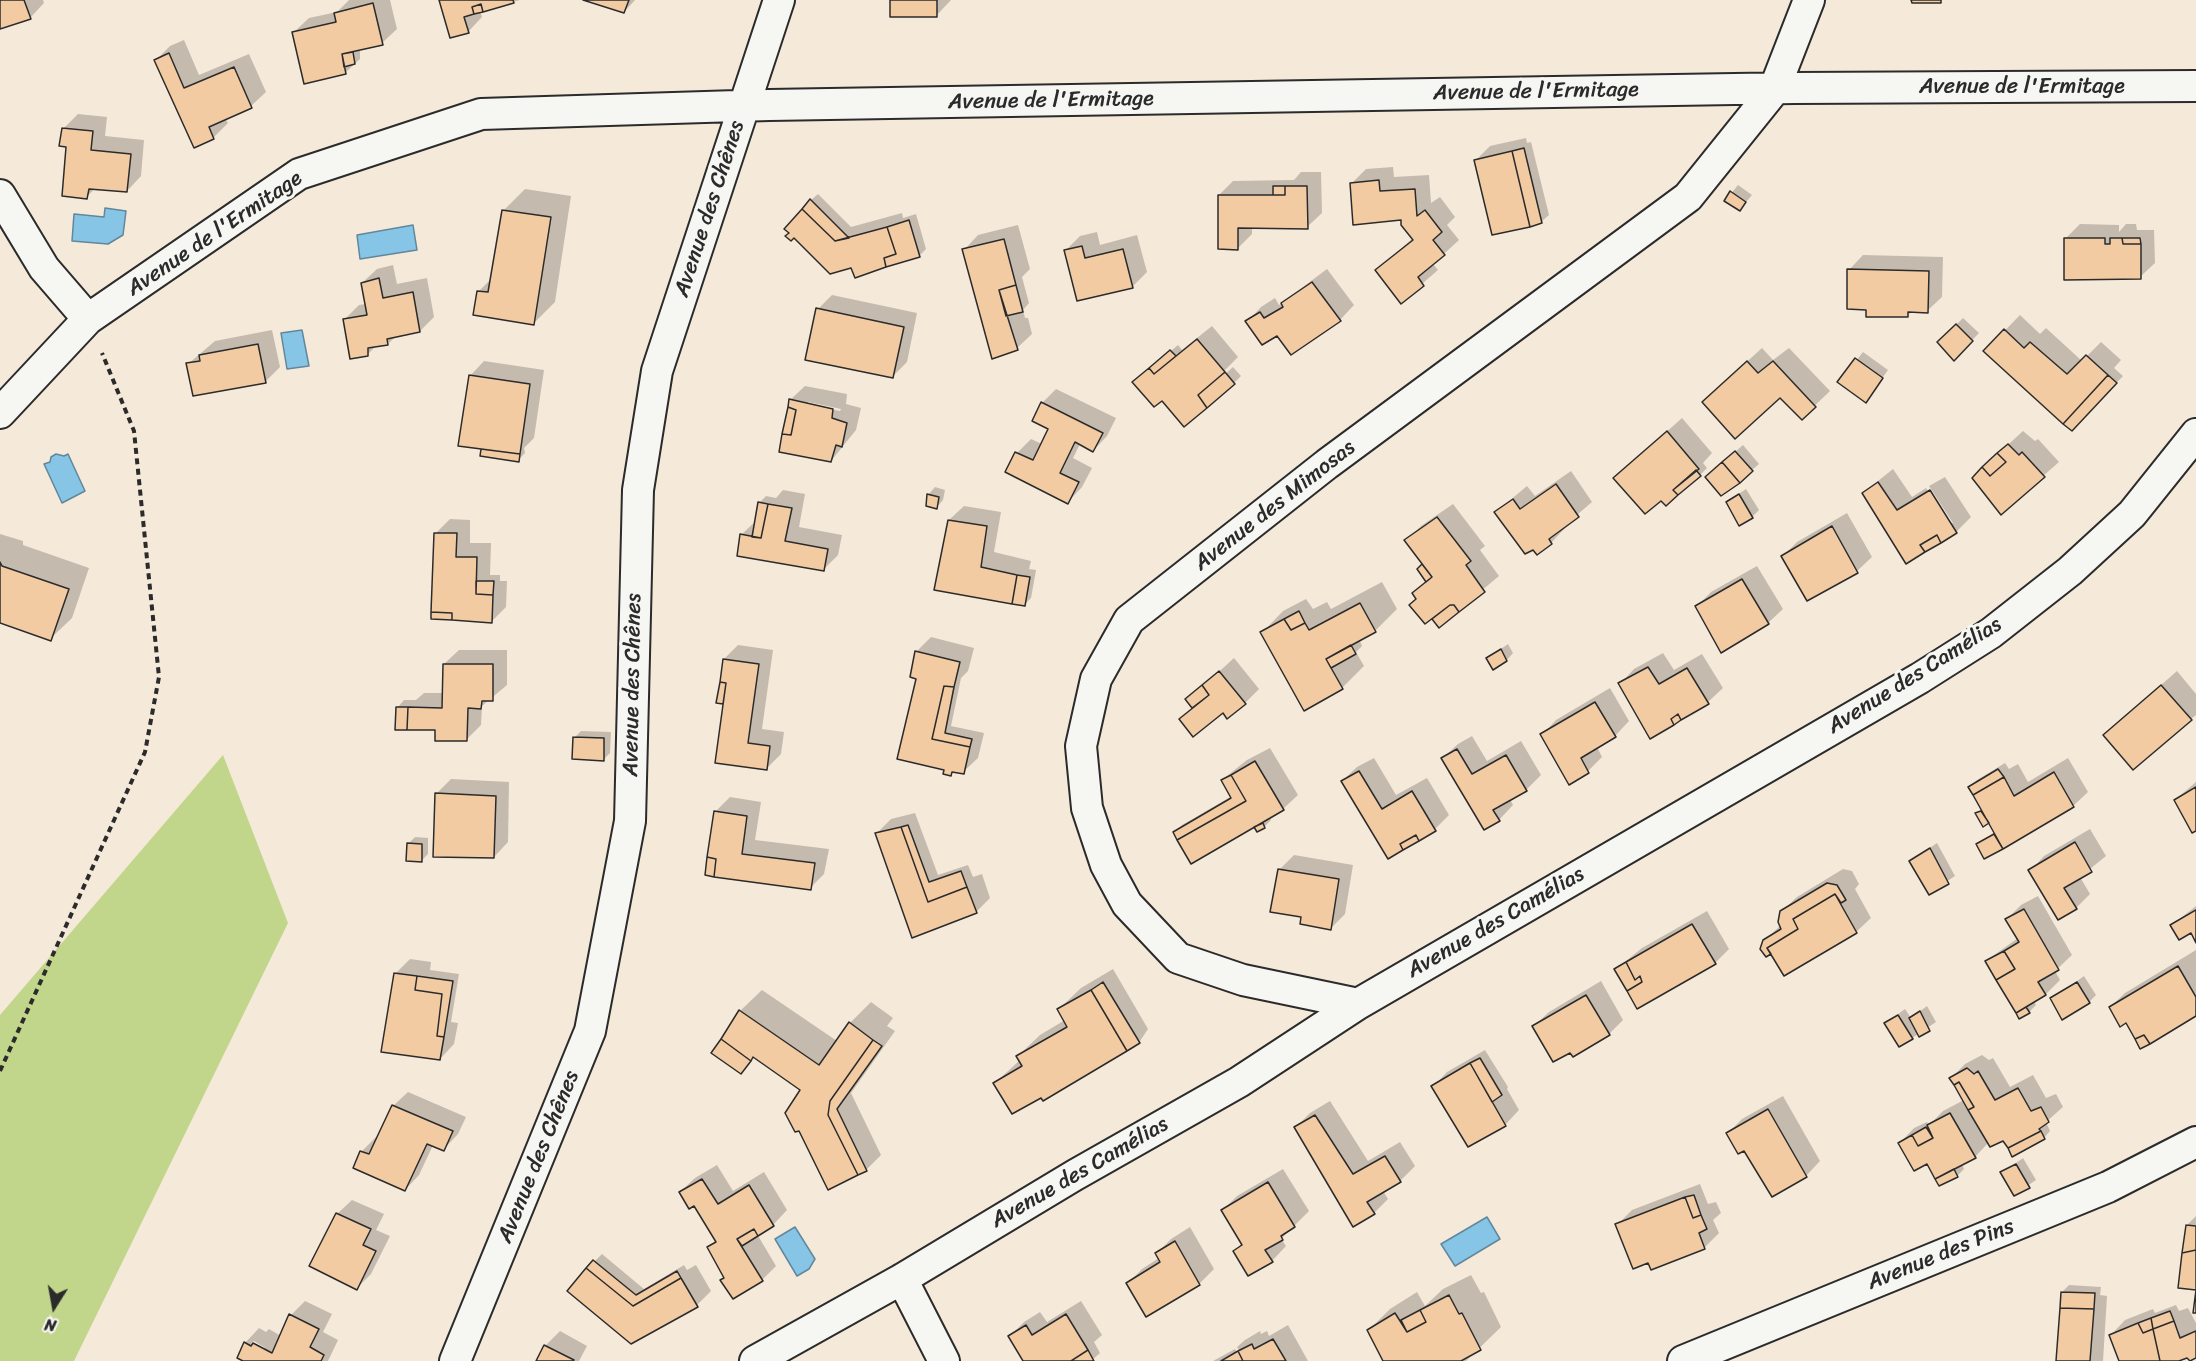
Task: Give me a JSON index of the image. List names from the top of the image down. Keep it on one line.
{"streets":{"street":["Avenue de l'Ermitage","Avenue des Chênes","Avenue des Mimosas","Avenue des Camélias","Avenue des Pins"]},"crossings":[["Avenue de l'Ermitage","Avenue des Chênes"],["Avenue de l'Ermitage","Avenue des Mimosas"],["Avenue des Mimosas","Avenue des Camélias"]],"north":"bottom"}
